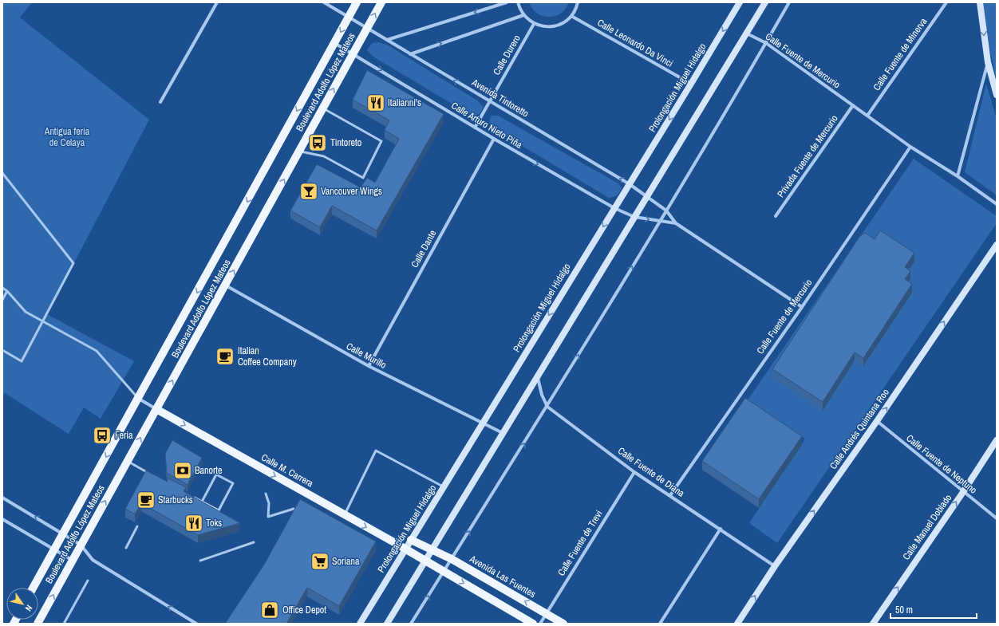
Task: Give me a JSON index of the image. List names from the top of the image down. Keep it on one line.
{"streets":{"main road":["Boulevard Adolfo López Mateos","Prolongación Miguel Hidalgo","Calle Andrés Quintana Roo","Calle M. Carrera","Calle Manuel Doblado","Avenida Las Fuentes"],"street":["Calle Leonardo Da Vinci","Calle Fuente de Minerva","Calle Durero","Calle Fuente de Mercurio","Avenida Tintoretto","Calle Arturo Nieto Piña","Privada Fuente de Mercurio","Calle Dante","Calle Murillo","Calle Fuente de Neptuno","Calle Fuente de Diana","Calle Fuente de Trevi"]},"crossings":[["Calle Leonardo Da Vinci","Prolongación Miguel Hidalgo"],["Calle Fuente de Minerva","Calle Fuente de Mercurio"],["Calle Durero","Avenida Tintoretto"],["Calle Durero","Calle Arturo Nieto Piña"],["Calle Fuente de Mercurio","Privada Fuente de Mercurio"],["Calle Fuente de Mercurio","Calle Fuente de Diana"],["Boulevard Adolfo López Mateos","Avenida Tintoretto"],["Boulevard Adolfo López Mateos","Calle Arturo Nieto Piña"],["Boulevard Adolfo López Mateos","Calle Murillo"],["Boulevard Adolfo López Mateos","Calle M. Carrera"],["Prolongación Miguel Hidalgo","Avenida Tintoretto"],["Prolongación Miguel Hidalgo","Calle Arturo Nieto Piña"],["Prolongación Miguel Hidalgo","Calle Murillo"],["Prolongación Miguel Hidalgo","Calle M. Carrera"],["Calle Arturo Nieto Piña","Calle Dante"],["Calle Dante","Calle Murillo"],["Calle Andrés Quintana Roo","Calle Fuente de Neptuno"],["Calle Andrés Quintana Roo","Calle Fuente de Diana"],["Calle Fuente de Neptuno","Calle Manuel Doblado"],["Calle Fuente de Diana","Calle Fuente de Trevi"],["Calle Fuente de Trevi","Avenida Las Fuentes"]],"one_way":["Avenida Tintoretto","Calle Arturo Nieto Piña","Calle Andrés Quintana Roo","Calle M. Carrera","Calle Manuel Doblado"],"parks":["Antigua feria de Celaya"],"places":{"restaurant":["Italianni's","Toks"],"bus stop":["Tintoreto","Feria"],"bar":["Vancouver Wings"],"cafe":["Italian Coffee Company","Starbucks"],"bank":["Banorte"],"supermarket":["Soriana"],"shop":["Office Depot"]},"scale_bar":"50 m","north":"bottom right"}
